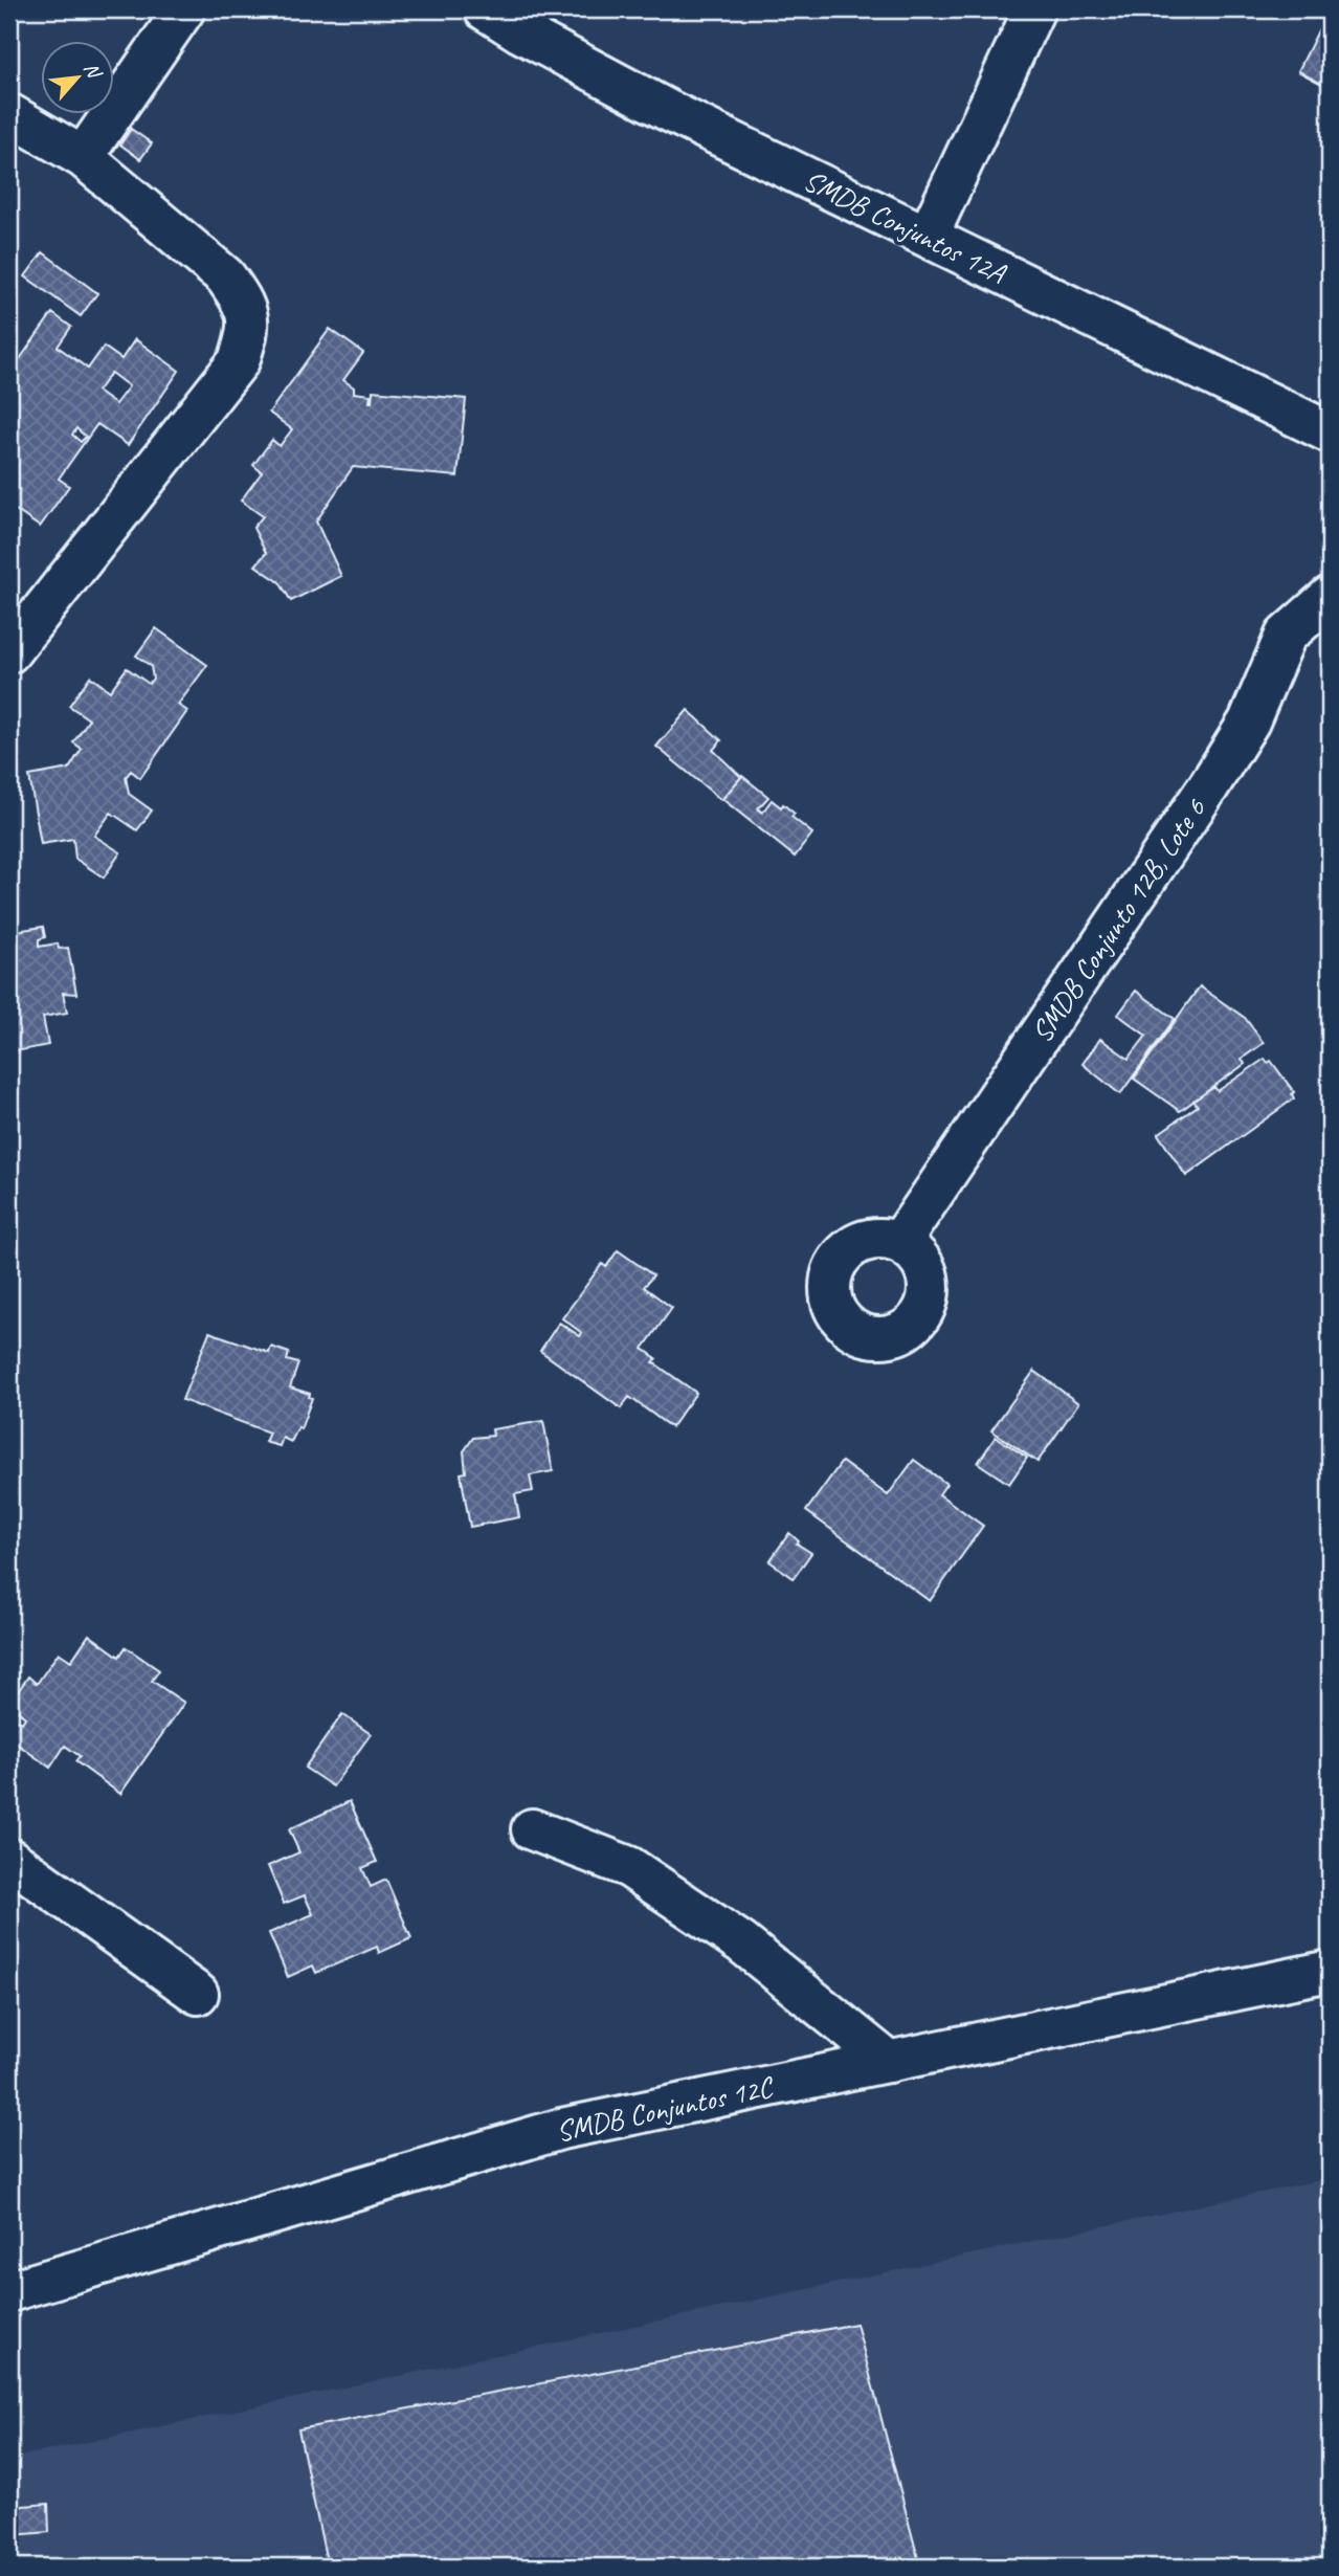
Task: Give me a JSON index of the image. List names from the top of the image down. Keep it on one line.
{"streets":{"street":["SMDB Conjuntos 12A","SMDB Conjunto 12B, Lote 6","SMDB Conjuntos 12C"]},"north":"top right"}
